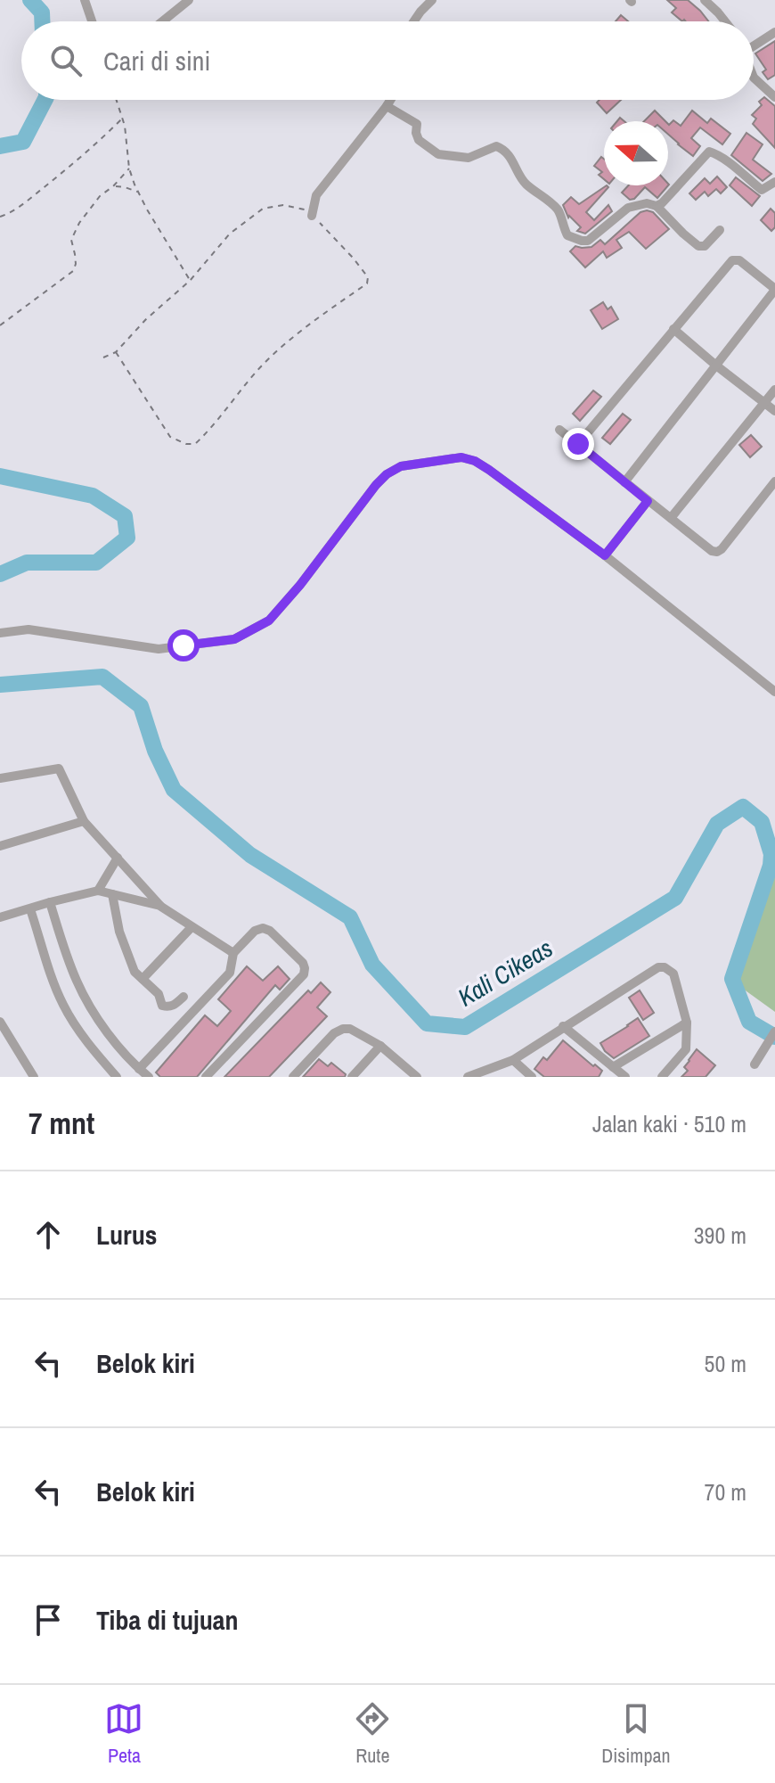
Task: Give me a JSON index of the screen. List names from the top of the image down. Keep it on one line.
{"water":["Kali Cikeas"],"north":"left","page":{"search":"Cari di sini","heading":["7 mnt","Jalan kaki · 510 m"],"list":[["Lurus","390 m"],["Belok kiri","50 m"],["Belok kiri","70 m"],"Tiba di tujuan"],"nav":["Peta","Rute","Disimpan"]}}
